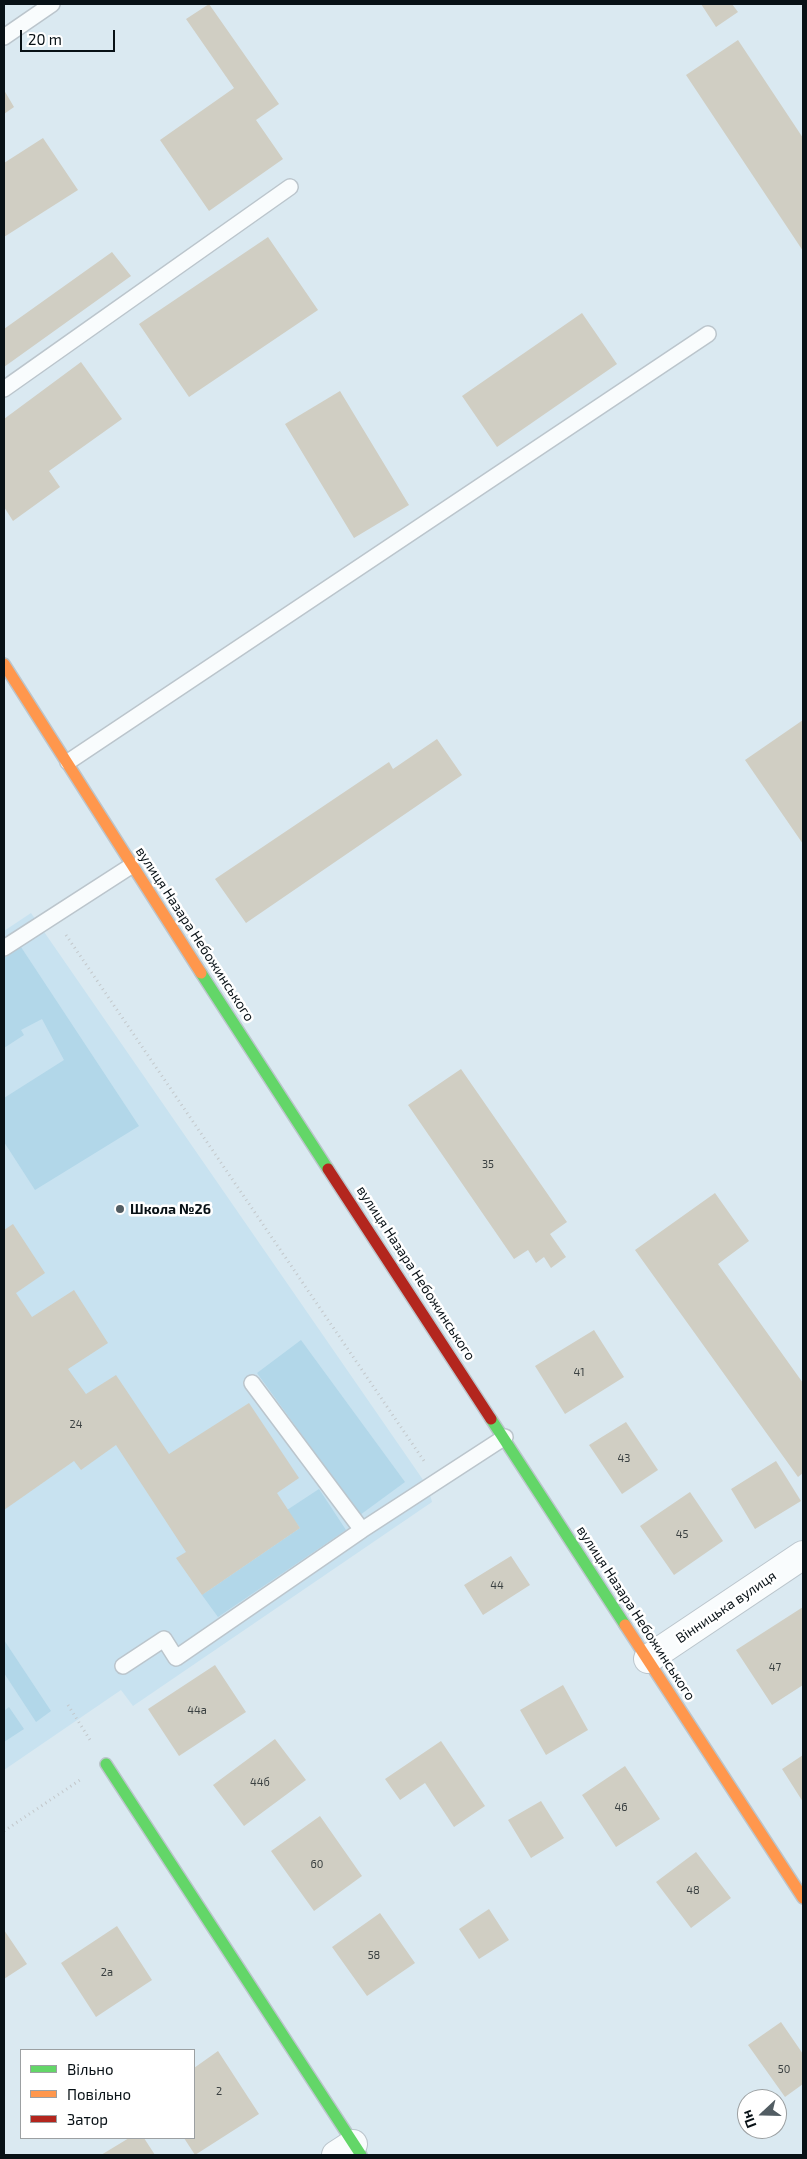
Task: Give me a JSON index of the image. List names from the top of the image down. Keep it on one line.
{"streets":{"street":["вулиця Назара Небожинського","Вінницька вулиця"]},"crossings":[["вулиця Назара Небожинського","Вінницька вулиця"]],"places":["Школа №26"],"house_numbers":["35","41","24","43","45","44","47","44а","44б","46","60","48","58","2а","50","2"],"legend":["Вільно","Повільно","Затор"],"scale_bar":"20 m","north":"left"}
